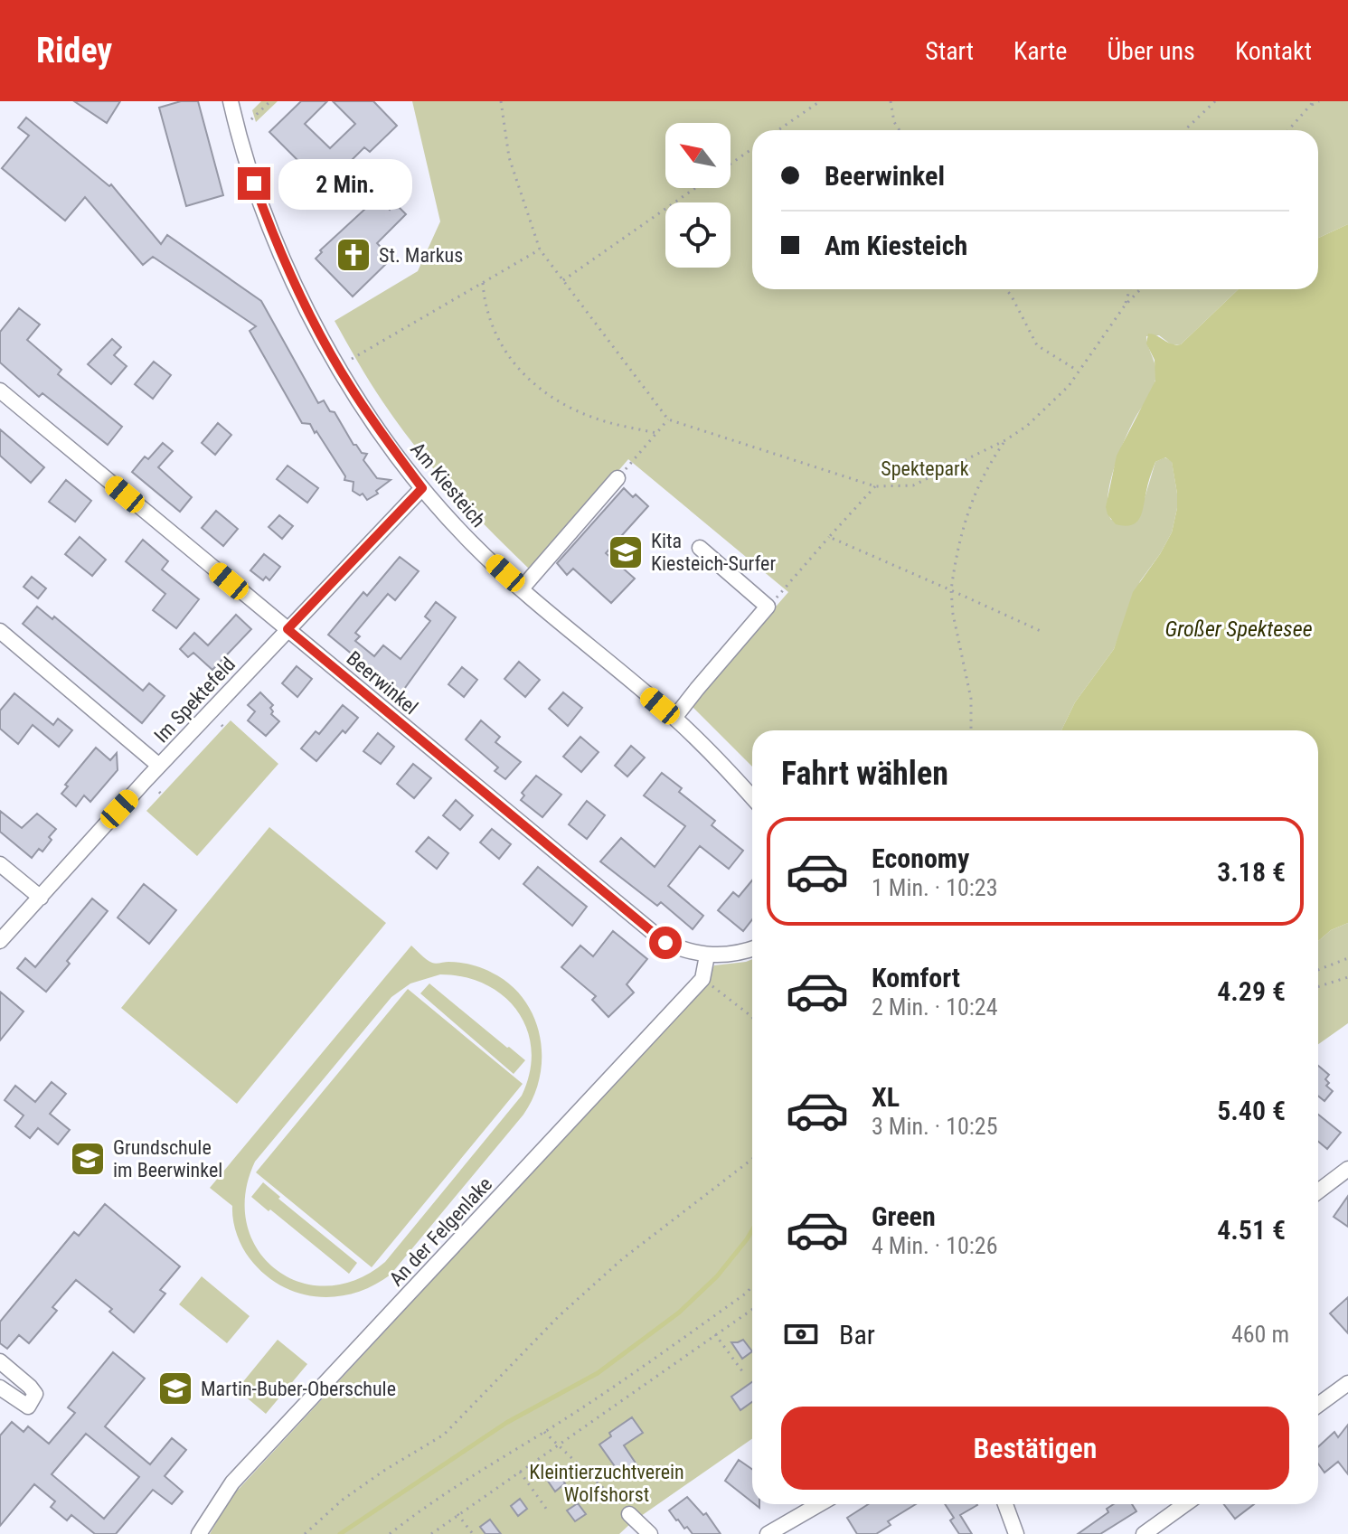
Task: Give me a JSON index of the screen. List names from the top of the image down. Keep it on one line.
{"streets":{"street":["Am Kiesteich","Beerwinkel","Im Spektefeld","An der Felgenlake"]},"crossings":[["Am Kiesteich","Im Spektefeld"],["Beerwinkel","Im Spektefeld"],["Beerwinkel","An der Felgenlake"]],"water":["Großer Spektesee"],"parks":["Spektepark","Kleintierzuchtverein Wolfshorst"],"places":{"church":["St. Markus"],"school or university":["Kita Kiesteich-Surfer","Grundschule im Beerwinkel","Martin-Buber-Oberschule"]},"north":"top left","page":{"header":"Ridey","nav":["Start","Karte","Über uns","Kontakt"],"banner":["Beerwinkel","Am Kiesteich"],"bubble":"2 Min.","heading":"Fahrt wählen","list":[{"name":"Economy","note":"1 Min. · 10:23","value":"3.18 €"},{"name":"Komfort","note":"2 Min. · 10:24","value":"4.29 €"},{"name":"XL","note":"3 Min. · 10:25","value":"5.40 €"},{"name":"Green","note":"4 Min. · 10:26","value":"4.51 €"}],"pay":["Bar","460 m"],"buttons":"Bestätigen"}}
